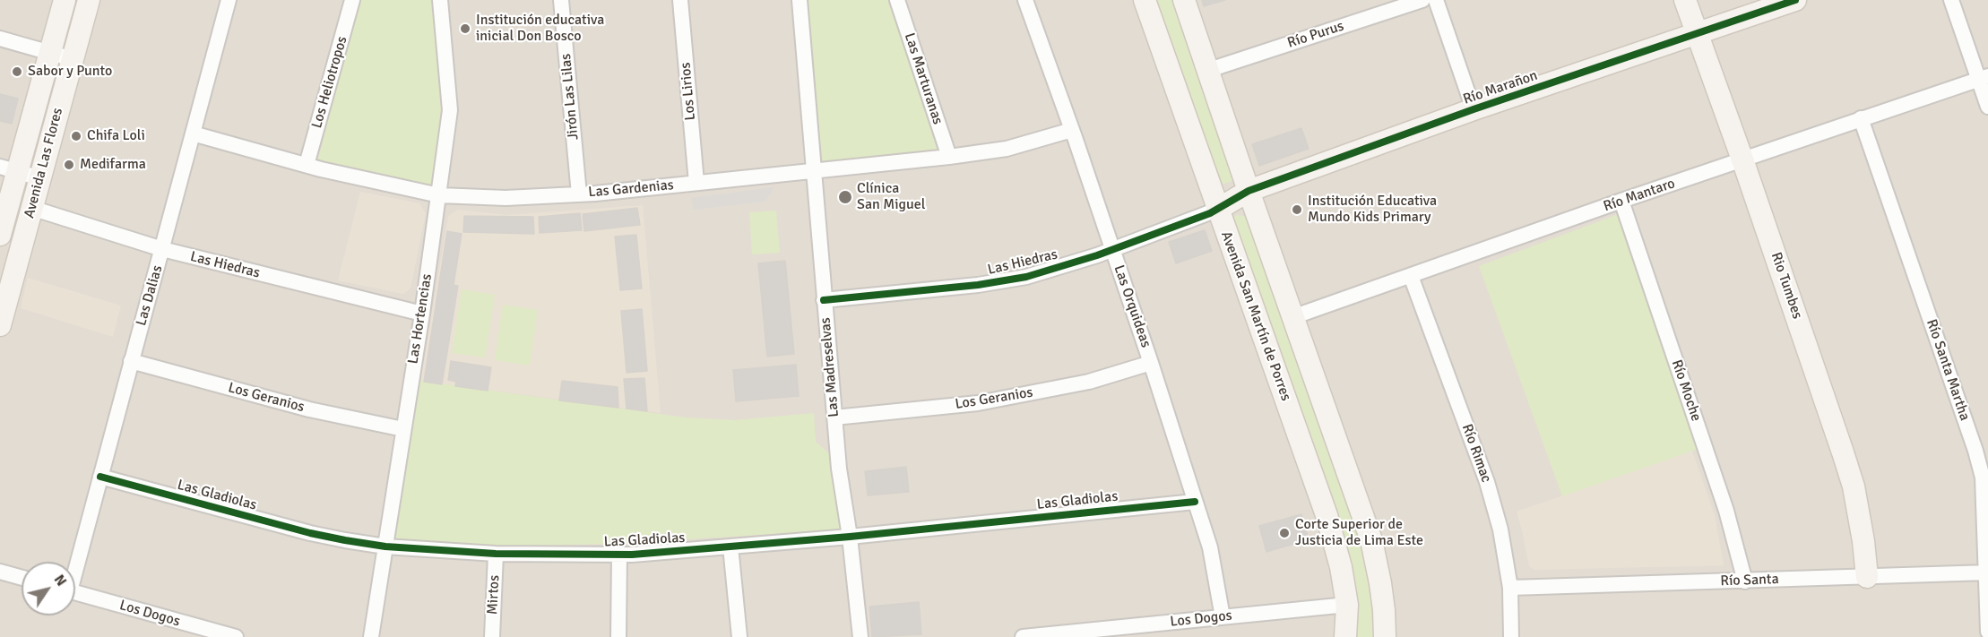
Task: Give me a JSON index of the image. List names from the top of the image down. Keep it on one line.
{"streets":{"street":["Río Purus","Las Marturanas","Los Heliotropos","Río Marañon","Los Lirios","Jirón Las Lilas","Avenida Las Flores","Las Gardenias","Río Mantaro","Las Hiedras","Rio Tumbes","Las Dalias","Las Orquideas","Avenida San Martín de Porres","Las Hortencias","Las Madreselvas","Río Santa Martha","Río Moche","Los Geranios","Río Rimac","Las Gladiolas","Río Santa","Mirtos","Los Dogos"]},"crossings":[["Las Marturanas","Las Gardenias"],["Los Heliotropos","Las Gardenias"],["Río Marañon","Las Hiedras"],["Río Marañon","Rio Tumbes"],["Río Marañon","Avenida San Martín de Porres"],["Los Lirios","Las Gardenias"],["Jirón Las Lilas","Las Gardenias"],["Avenida Las Flores","Las Hiedras"],["Las Gardenias","Las Dalias"],["Las Gardenias","Las Orquideas"],["Las Gardenias","Las Hortencias"],["Las Gardenias","Las Madreselvas"],["Río Mantaro","Rio Tumbes"],["Río Mantaro","Río Santa Martha"],["Río Mantaro","Río Moche"],["Río Mantaro","Río Rimac"],["Las Hiedras","Las Dalias"],["Las Hiedras","Las Orquideas"],["Las Hiedras","Avenida San Martín de Porres"],["Las Hiedras","Las Hortencias"],["Las Hiedras","Las Madreselvas"],["Rio Tumbes","Río Santa"],["Las Dalias","Los Geranios"],["Las Dalias","Las Gladiolas"],["Las Orquideas","Los Geranios"],["Las Orquideas","Las Gladiolas"],["Las Orquideas","Los Dogos"],["Avenida San Martín de Porres","Los Dogos"],["Las Hortencias","Los Geranios"],["Las Hortencias","Las Gladiolas"],["Las Madreselvas","Los Geranios"],["Las Madreselvas","Las Gladiolas"],["Río Santa Martha","Río Santa"],["Río Moche","Río Santa"],["Río Rimac","Río Santa"],["Las Gladiolas","Mirtos"]],"places":["Institución educativa inicial Don Bosco","Sabor y Punto","Chifa Loli","Medifarma","Clínica San Miguel","Institución Educativa Mundo Kids Primary","Corte Superior de Justicia de Lima Este"],"north":"top right"}
